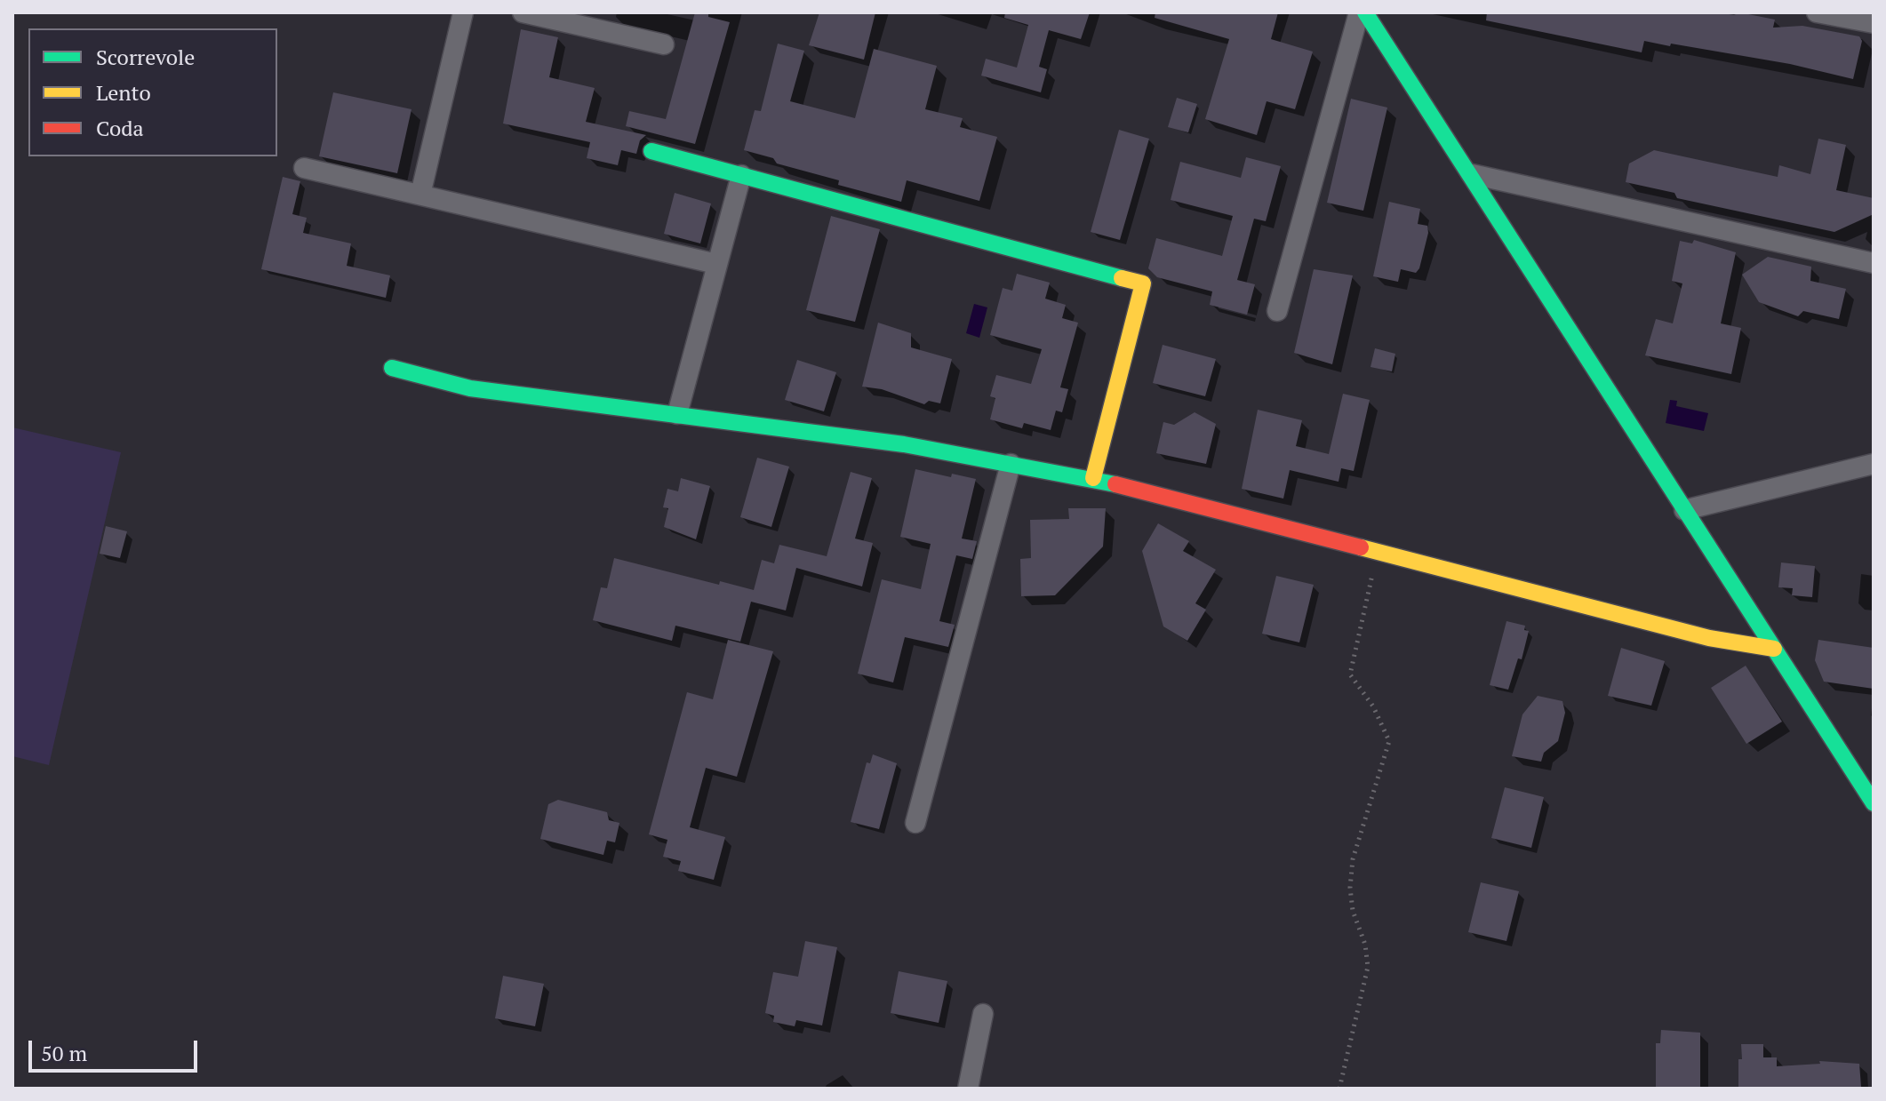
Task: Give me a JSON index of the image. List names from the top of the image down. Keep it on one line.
{"legend":["Scorrevole","Lento","Coda"],"scale_bar":"50 m"}
